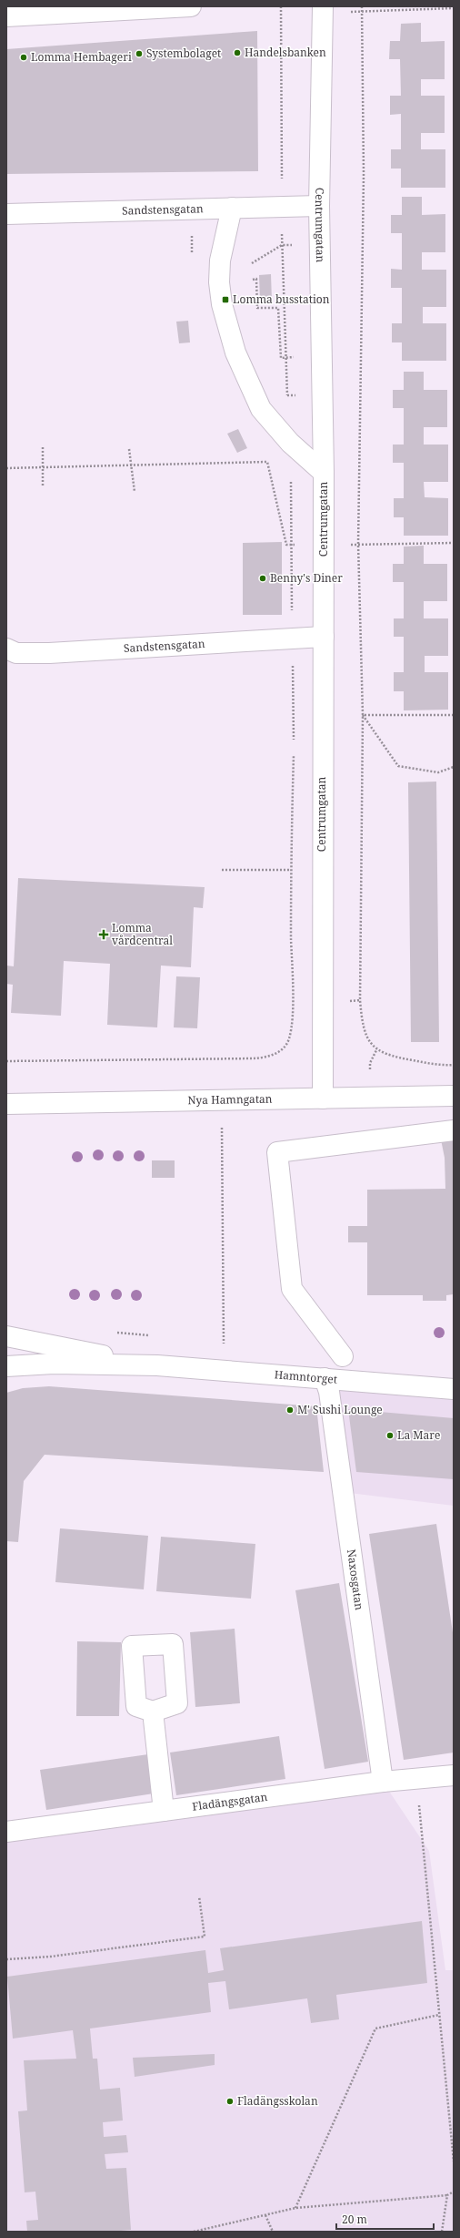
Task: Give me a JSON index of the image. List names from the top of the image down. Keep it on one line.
{"streets":{"street":["Sandstensgatan","Centrumgatan","Nya Hamngatan","Hamntorget","Naxosgatan","Fladängsgatan"]},"crossings":[["Sandstensgatan","Centrumgatan"],["Centrumgatan","Nya Hamngatan"],["Hamntorget","Naxosgatan"],["Naxosgatan","Fladängsgatan"]],"places":{"other":["Handelsbanken","Systembolaget","Lomma Hembageri","Benny's Diner","M' Sushi Lounge","La Mare","Fladängsskolan"],"transit":["Lomma busstation"],"health":["Lomma vårdcentral"]},"scale_bar":"20 m"}
